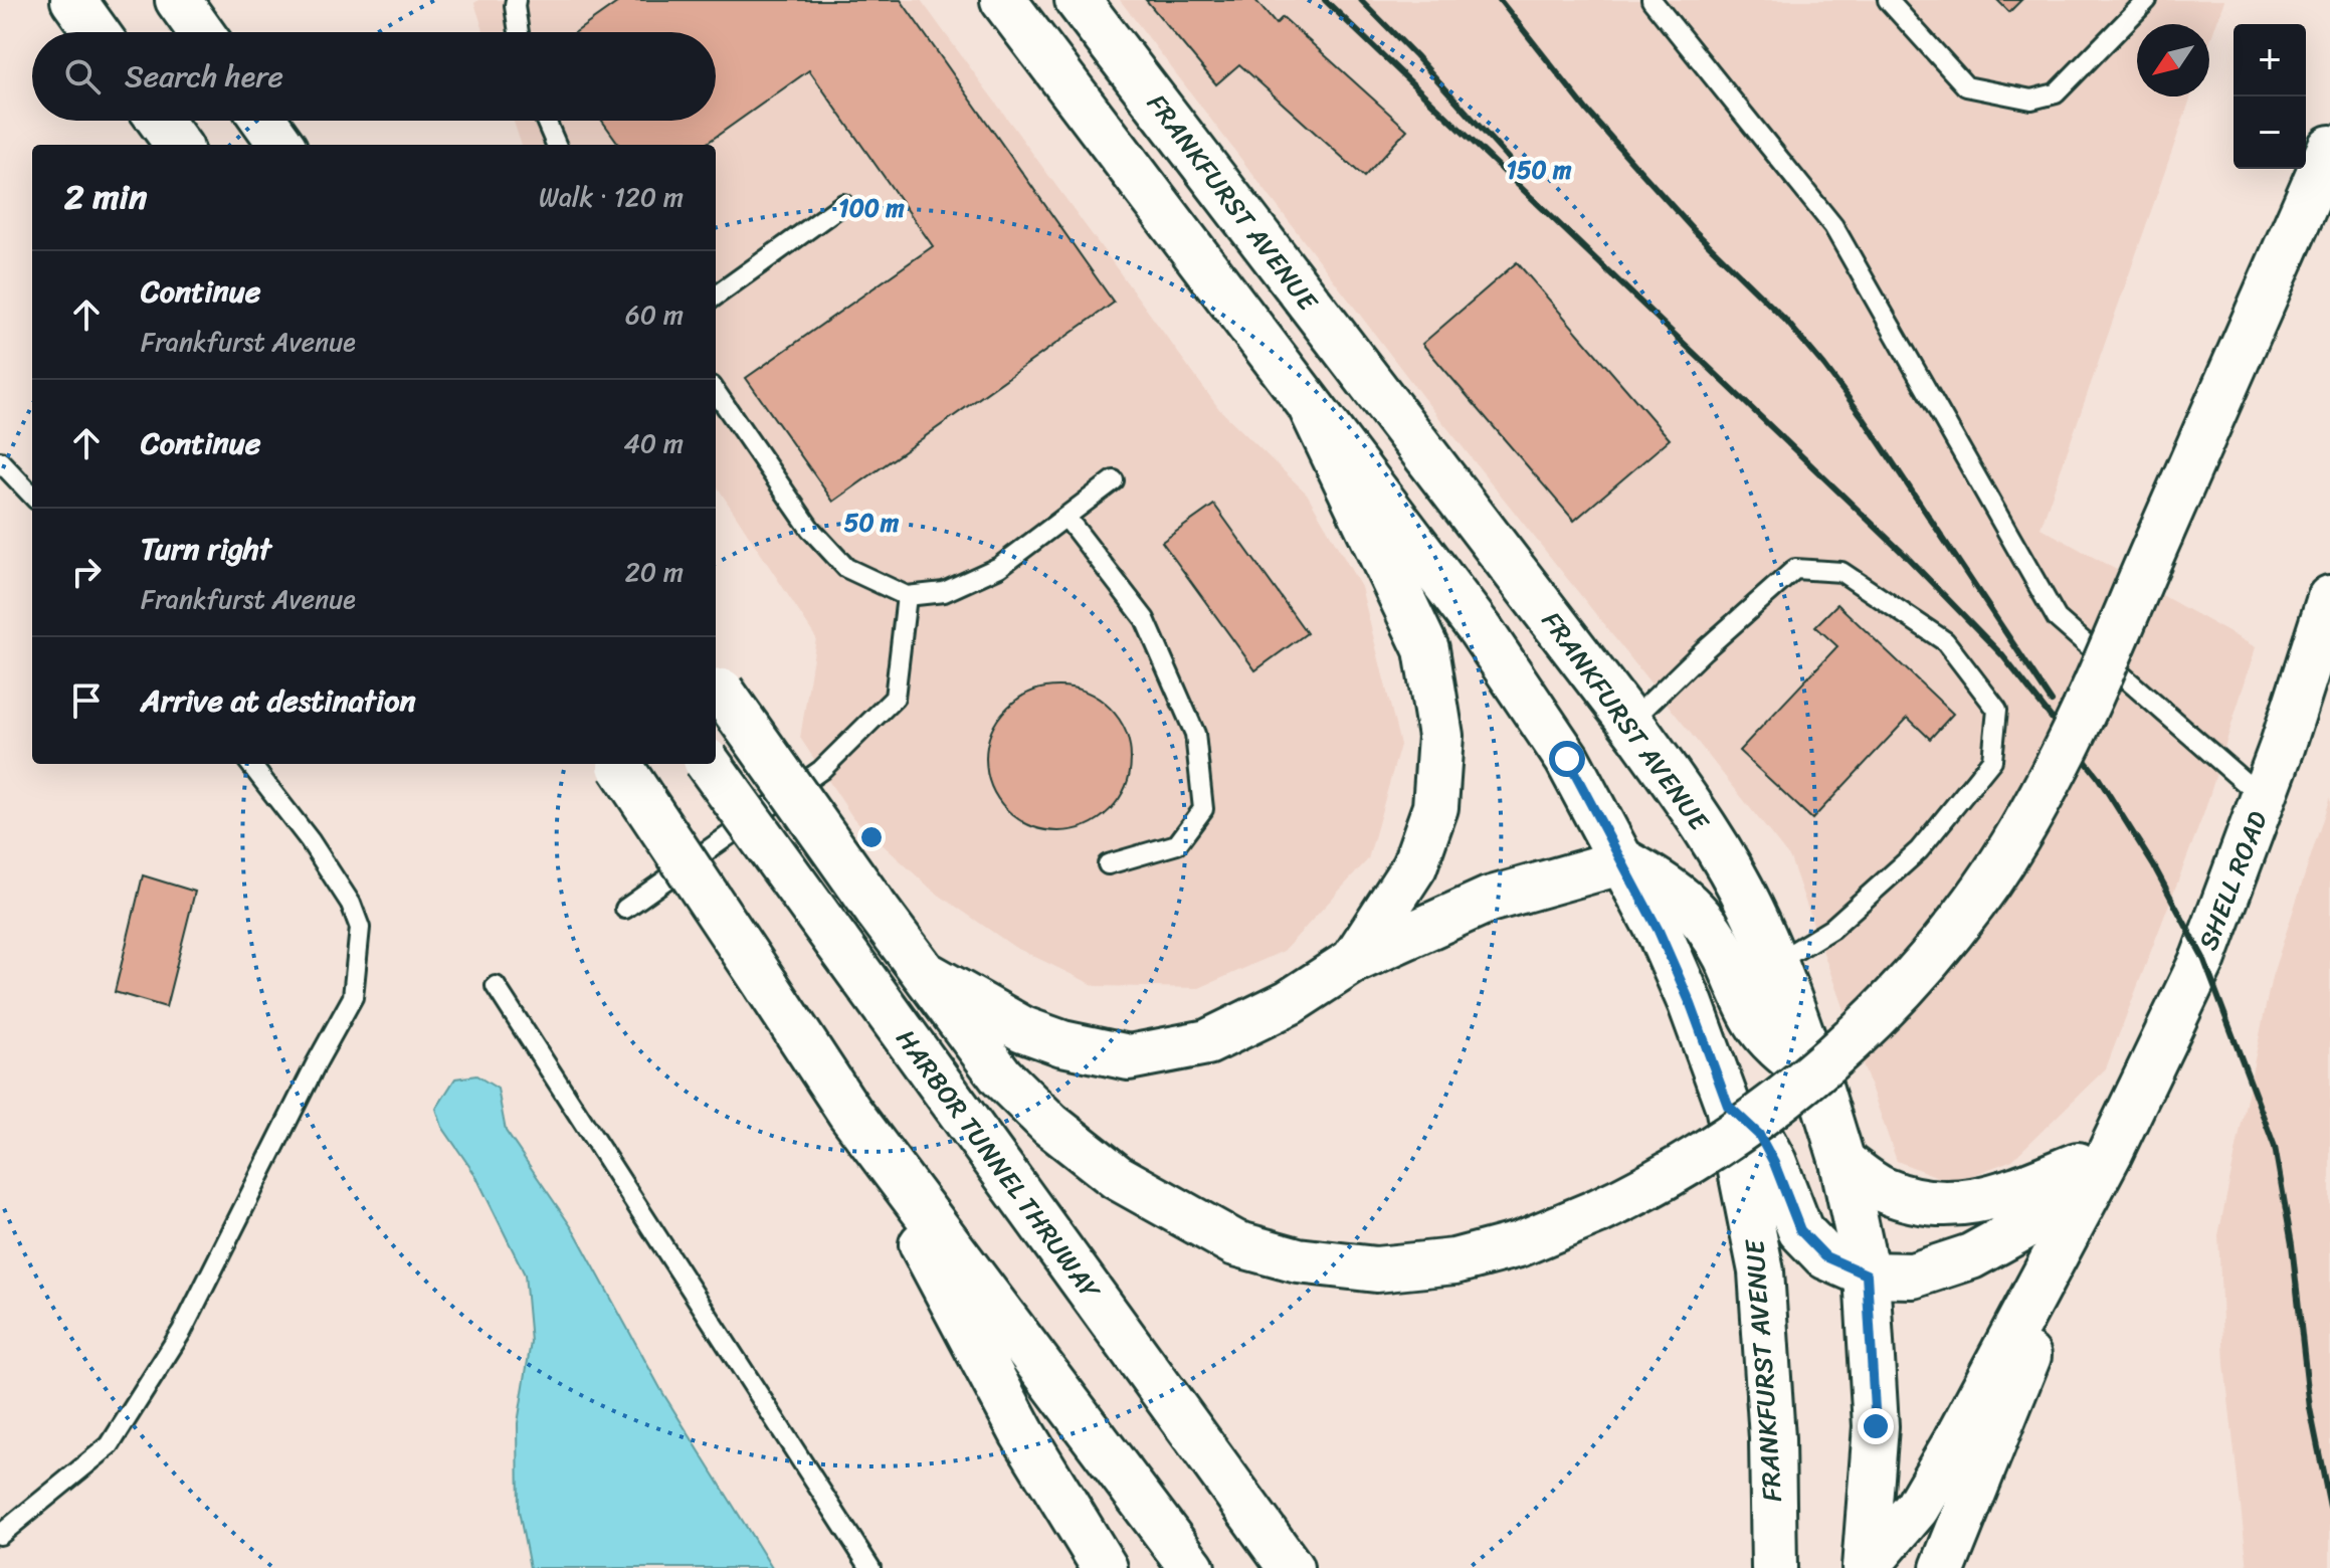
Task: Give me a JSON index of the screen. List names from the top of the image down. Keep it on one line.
{"streets":{"main road":["FRANKFURST AVENUE","SHELL ROAD","HARBOR TUNNEL THRUWAY"]},"crossings":[["FRANKFURST AVENUE","SHELL ROAD"]],"north":"bottom left","page":{"map_buttons":["+","−"],"search":"Search here","heading":["2 min","Walk · 120 m"],"list":[["Continue","Frankfurst Avenue","60 m"],["Continue","40 m"],["Turn right","Frankfurst Avenue","20 m"],"Arrive at destination"]},"rings":["150 m","100 m","50 m"]}
